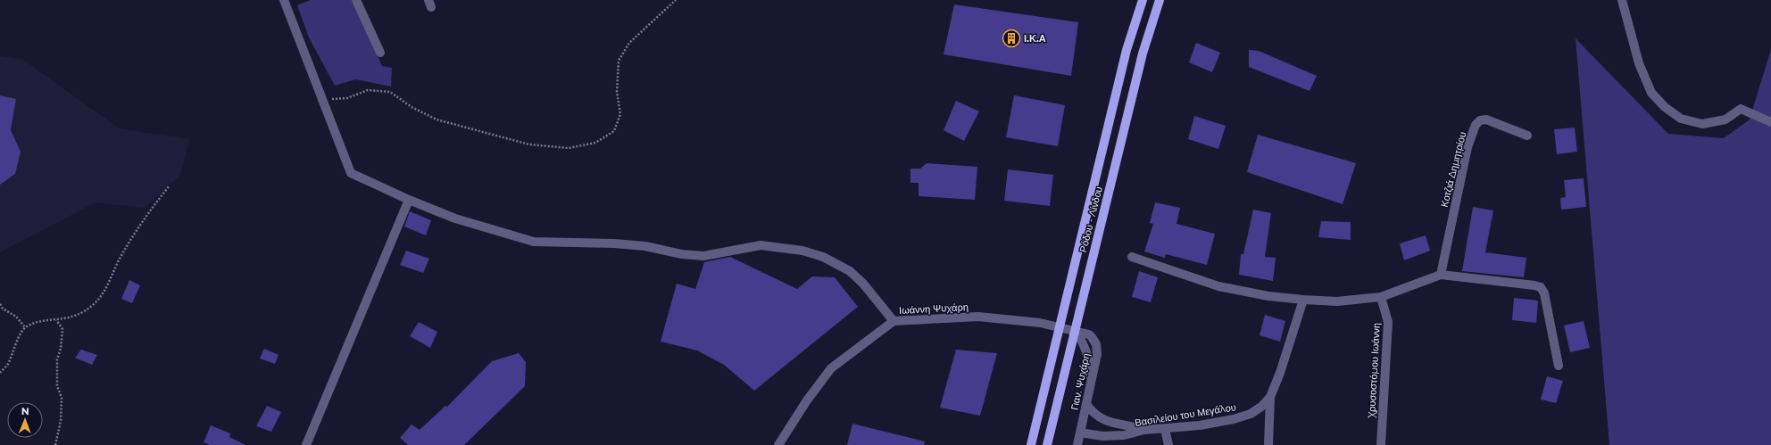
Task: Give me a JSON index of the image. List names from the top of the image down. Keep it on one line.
{"streets":{"main road":["Ρόδου - Λίνδου"],"street":["Κοτζιά Δημητρίου","Ιωάννη Ψυχάρη","Χρυσοστόμου Ιωάννη","Γιαν. Ψυχάρη","Βασιλείου του Μεγάλου"]},"crossings":[["Ρόδου - Λίνδου","Ιωάννη Ψυχάρη"],["Ρόδου - Λίνδου","Γιαν. Ψυχάρη"],["Γιαν. Ψυχάρη","Βασιλείου του Μεγάλου"]],"places":{"building":["Ι.Κ.Α"]},"north":"top"}
